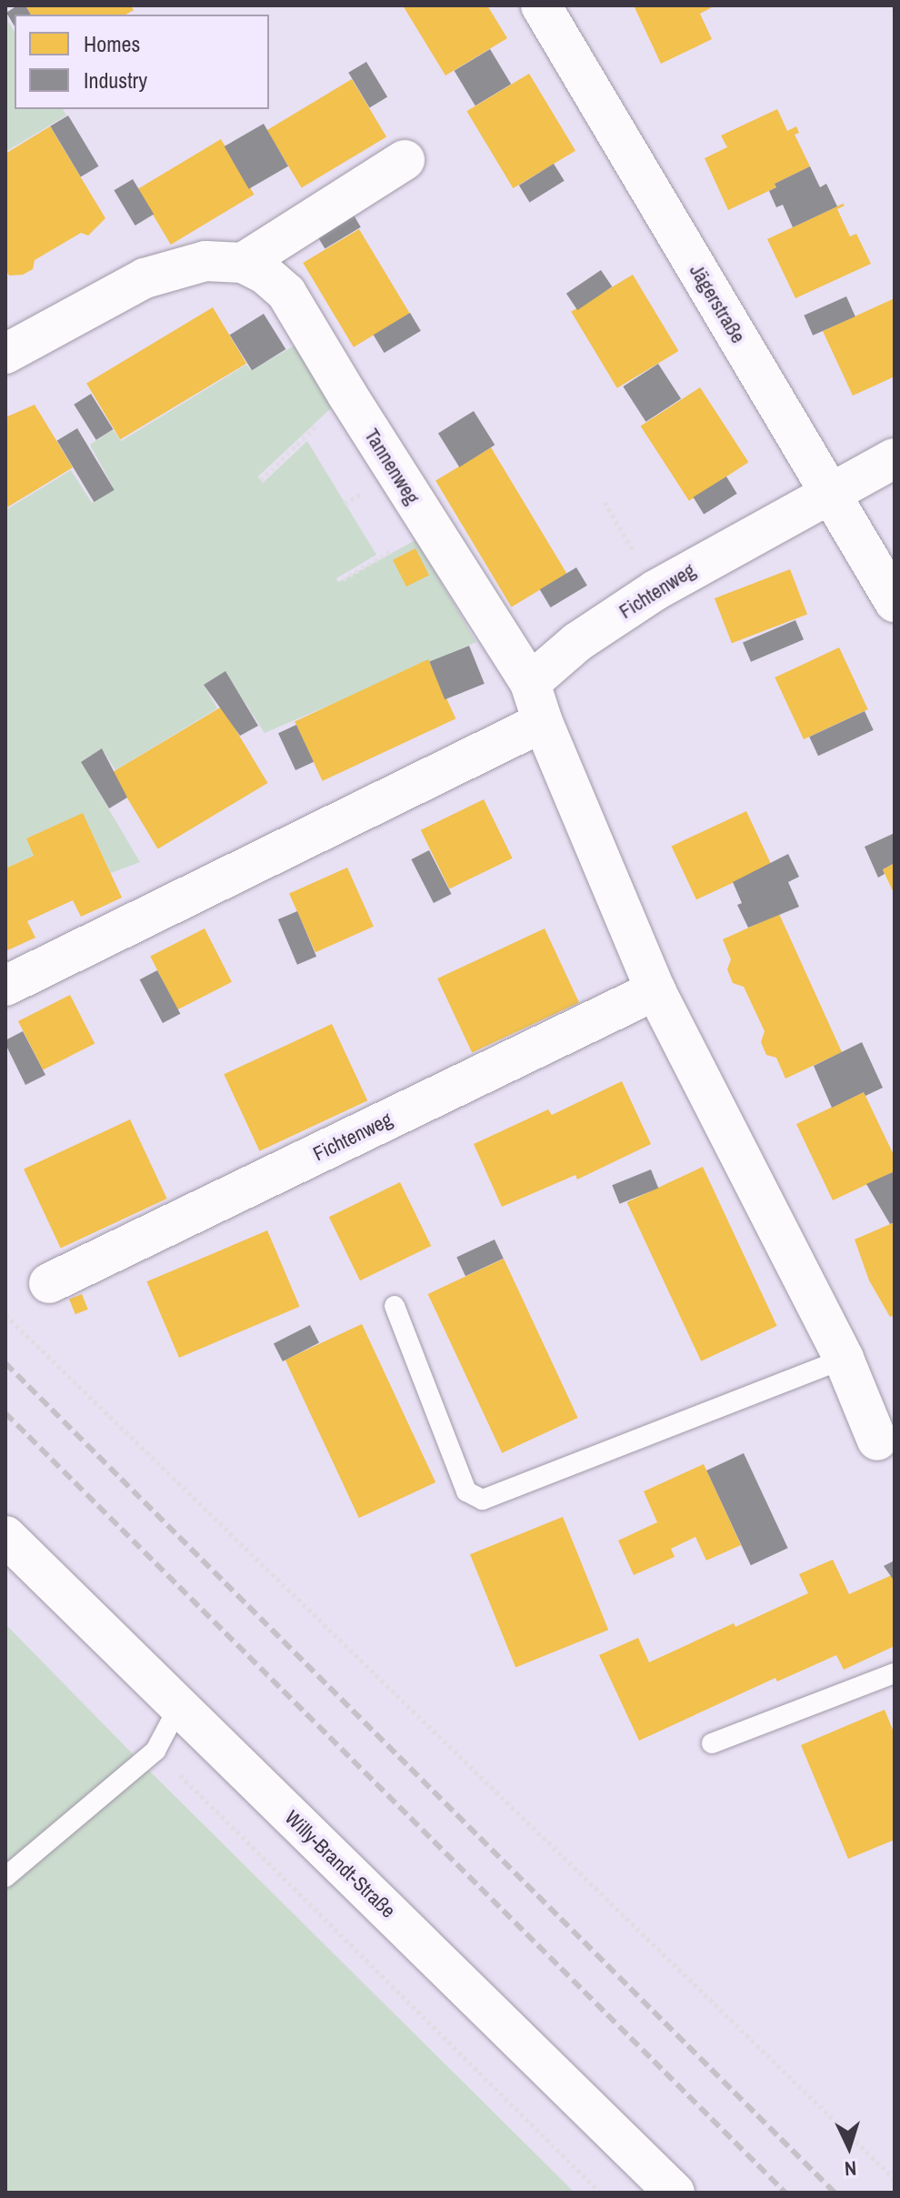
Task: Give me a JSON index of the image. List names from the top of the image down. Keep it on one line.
{"streets":{"street":["Jägerstraße","Tannenweg","Fichtenweg","Willy-Brandt-Straße"]},"crossings":[["Jägerstraße","Fichtenweg"],["Tannenweg","Fichtenweg"]],"legend":["Homes","Industry"],"north":"bottom"}
